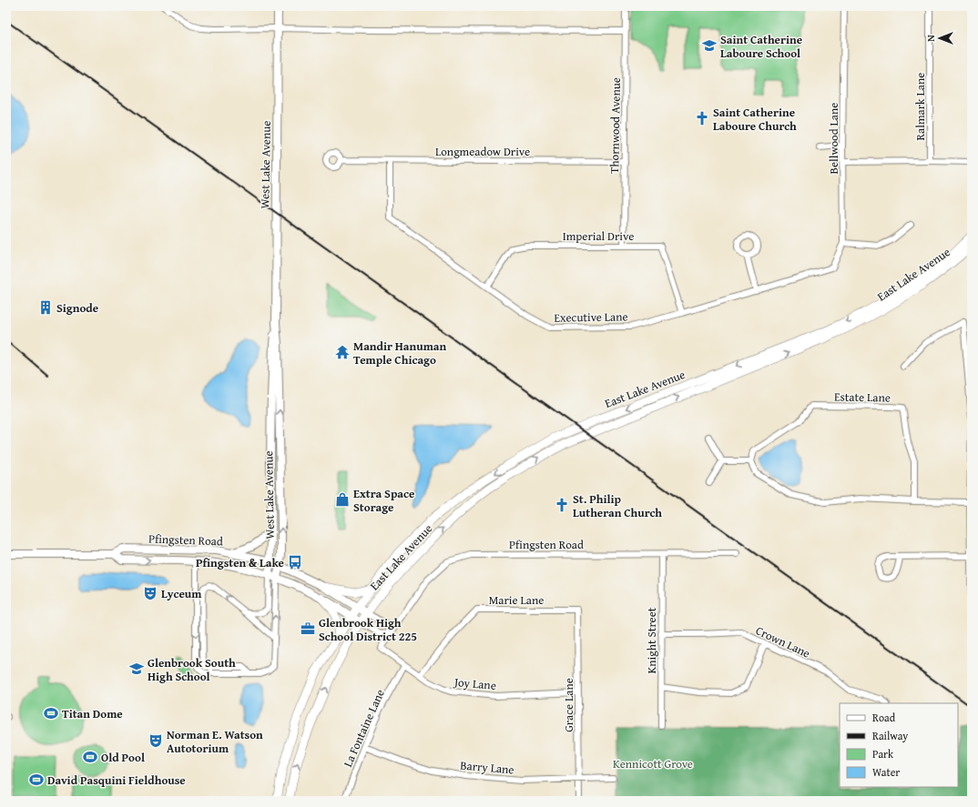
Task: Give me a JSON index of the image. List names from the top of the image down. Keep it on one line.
{"streets":{"main road":["East Lake Avenue"],"street":["Ralmark Lane","Thornwood Avenue","Bellwood Lane","Longmeadow Drive","West Lake Avenue","Imperial Drive","Executive Lane","Estate Lane","Pfingsten Road","Marie Lane","Knight Street","Crown Lane","Joy Lane","Grace Lane","La Fontaine Lane","Barry Lane"]},"crossings":[["Thornwood Avenue","Longmeadow Drive"],["Thornwood Avenue","Imperial Drive"],["Bellwood Lane","Executive Lane"],["Longmeadow Drive","Executive Lane"],["West Lake Avenue","Pfingsten Road"],["Imperial Drive","Executive Lane"],["East Lake Avenue","Pfingsten Road"],["Pfingsten Road","Knight Street"],["Pfingsten Road","Joy Lane"],["Marie Lane","Joy Lane"],["Marie Lane","Grace Lane"],["Knight Street","Crown Lane"],["Joy Lane","Grace Lane"],["Joy Lane","La Fontaine Lane"],["Grace Lane","Barry Lane"],["La Fontaine Lane","Barry Lane"]],"parks":["Kennicott Grove"],"places":{"school or university":["Saint Catherine Laboure School","Glenbrook South High School"],"church":["Saint Catherine Laboure Church","St. Philip Lutheran Church"],"building":["Signode"],"temple":["Mandir Hanuman Temple Chicago"],"shop":["Extra Space Storage"],"bus stop":["Pfingsten & Lake"],"theatre":["Lyceum","Norman E. Watson Autotorium"],"office":["Glenbrook High School District 225"],"sports":["Titan Dome","Old Pool","David Pasquini Fieldhouse"]},"legend":["Road","Railway","Park","Water"],"north":"left"}
